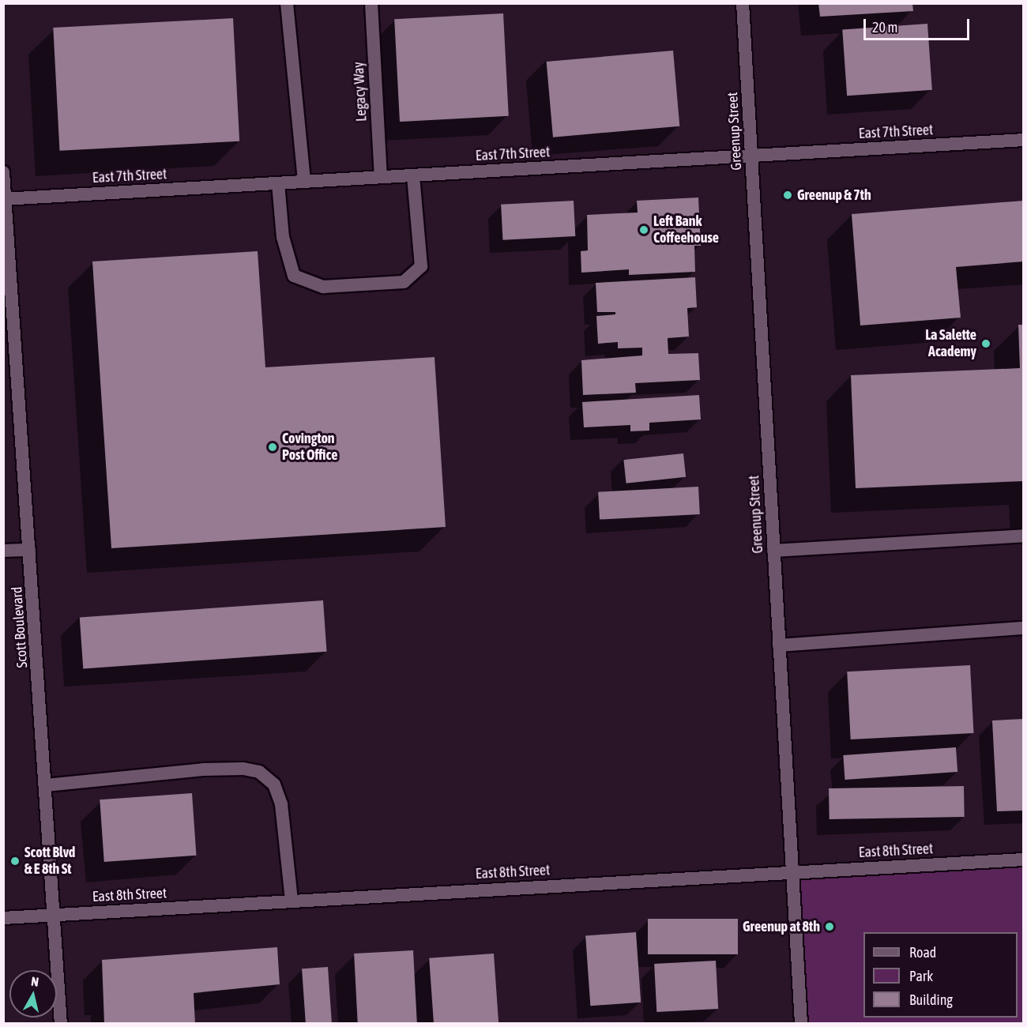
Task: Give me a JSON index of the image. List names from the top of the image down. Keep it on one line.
{"streets":{"street":["Legacy Way","Greenup Street","East 7th Street","Scott Boulevard","East 8th Street"]},"crossings":[["Legacy Way","East 7th Street"],["Greenup Street","East 7th Street"],["Greenup Street","East 8th Street"],["East 7th Street","Scott Boulevard"],["Scott Boulevard","East 8th Street"]],"places":["Greenup & 7th","Left Bank Coffeehouse","La Salette Academy","Covington Post Office","Scott Blvd & E 8th St","Greenup at 8th"],"legend":["Road","Park","Building"],"scale_bar":"20 m","north":"top"}
